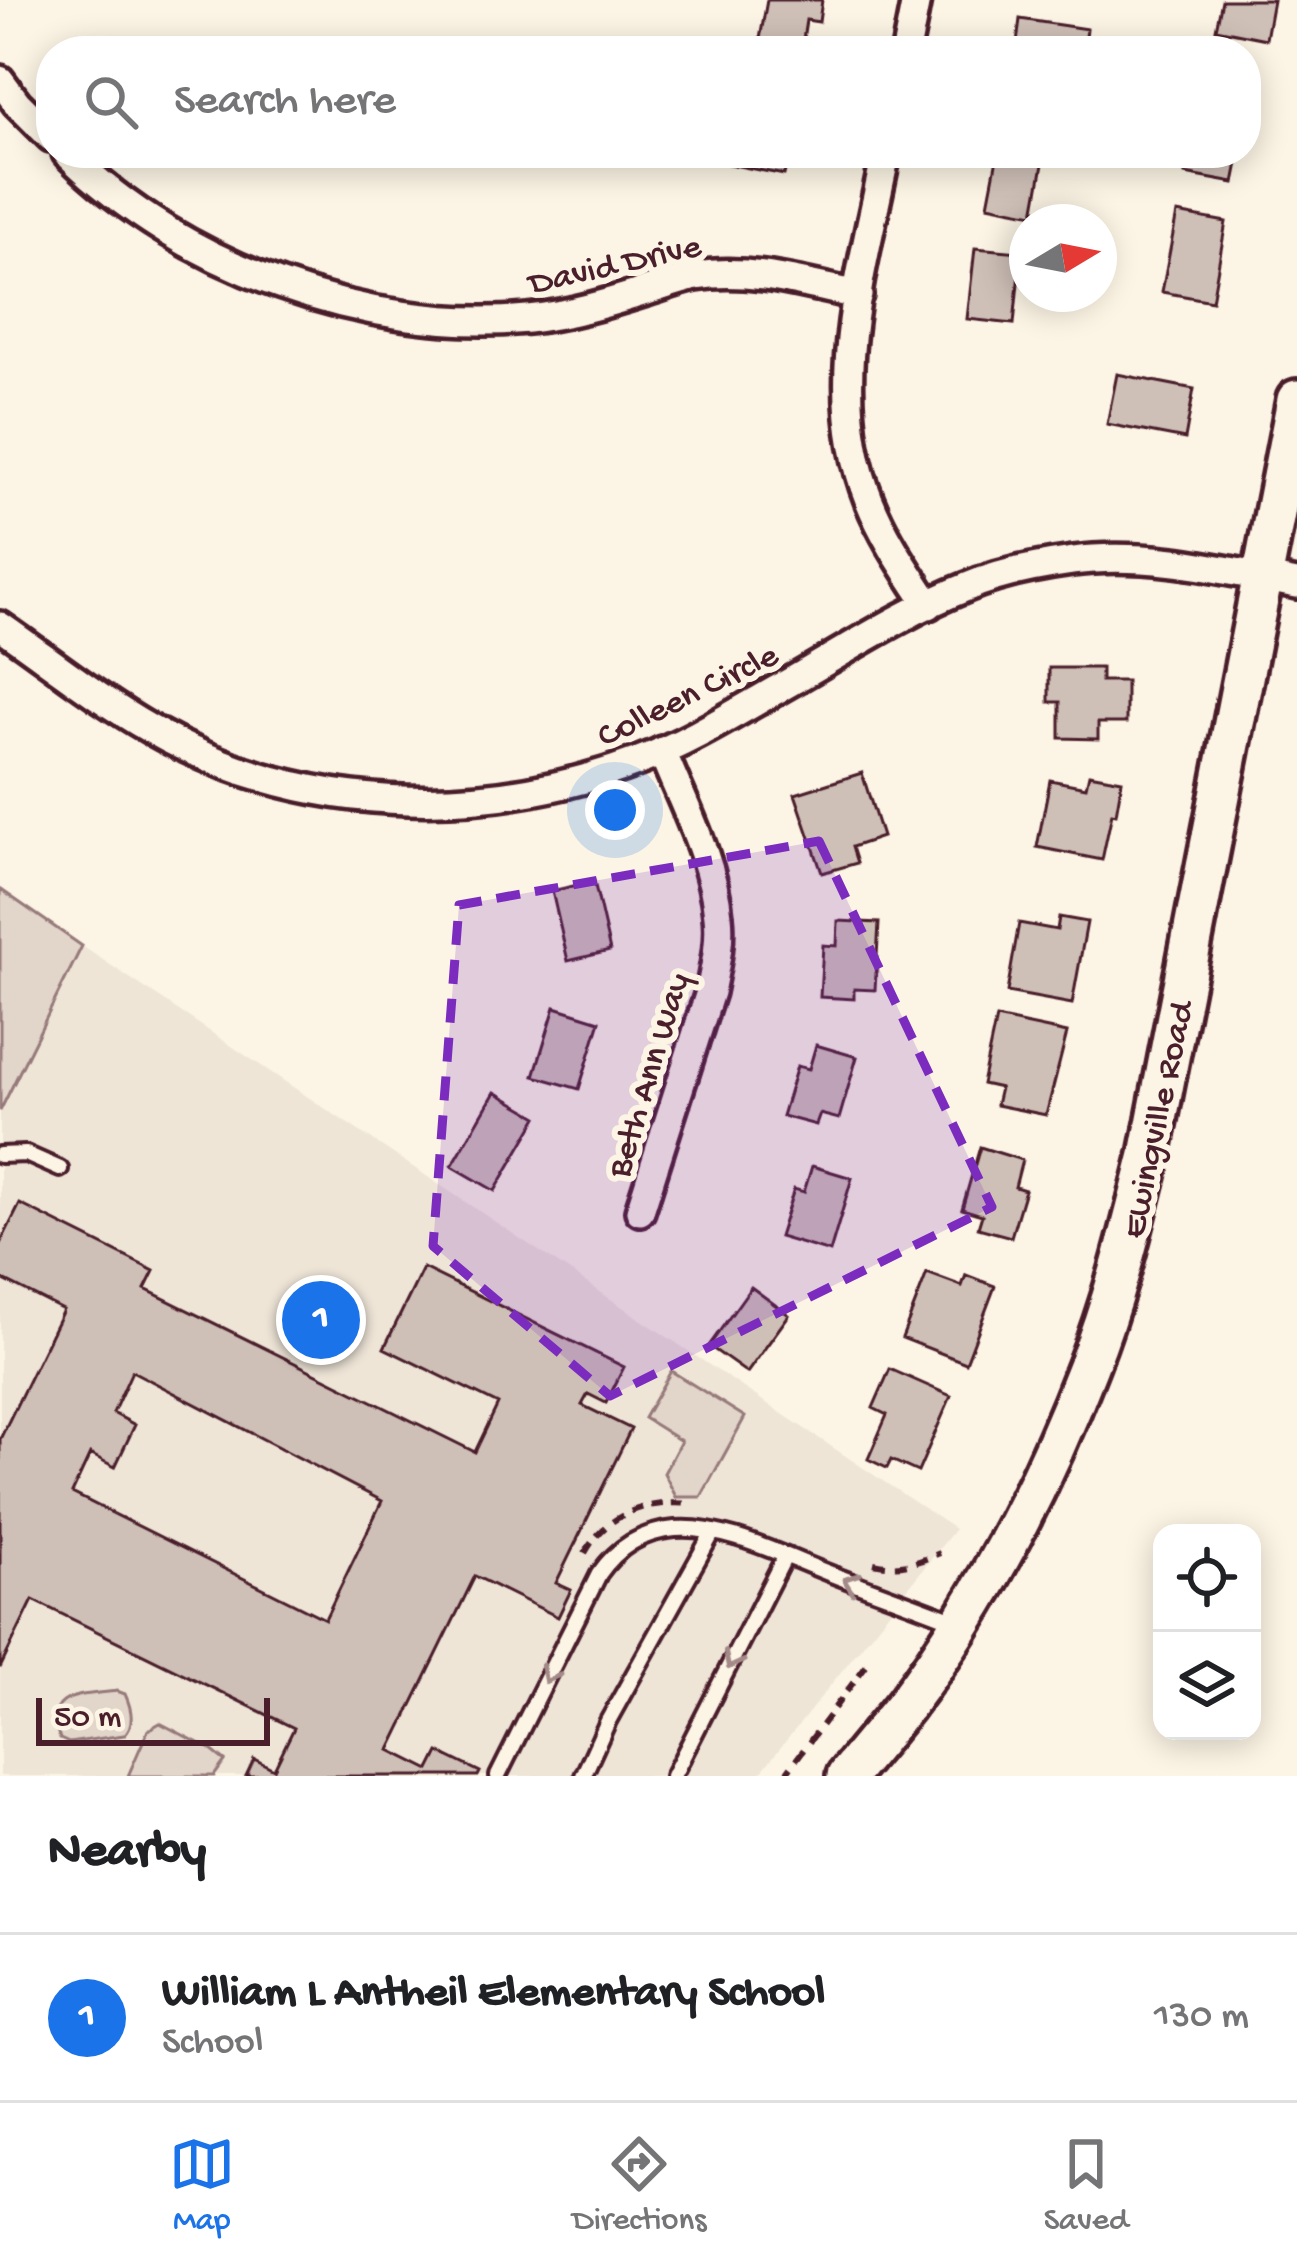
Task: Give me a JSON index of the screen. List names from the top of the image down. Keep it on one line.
{"streets":{"main road":["Ewingville Road"],"street":["David Drive","Colleen Circle","Beth Ann Way"]},"crossings":[["Colleen Circle","Beth Ann Way"],["Colleen Circle","Ewingville Road"]],"scale_bar":"50 m","north":"right","page":{"search":"Search here","pins":"1","scale":"50 m","heading":"Nearby","list":[{"mark":"1","name":"William L Antheil Elementary School","note":"School","value":"130 m"}],"nav":["Map","Directions","Saved"]}}
